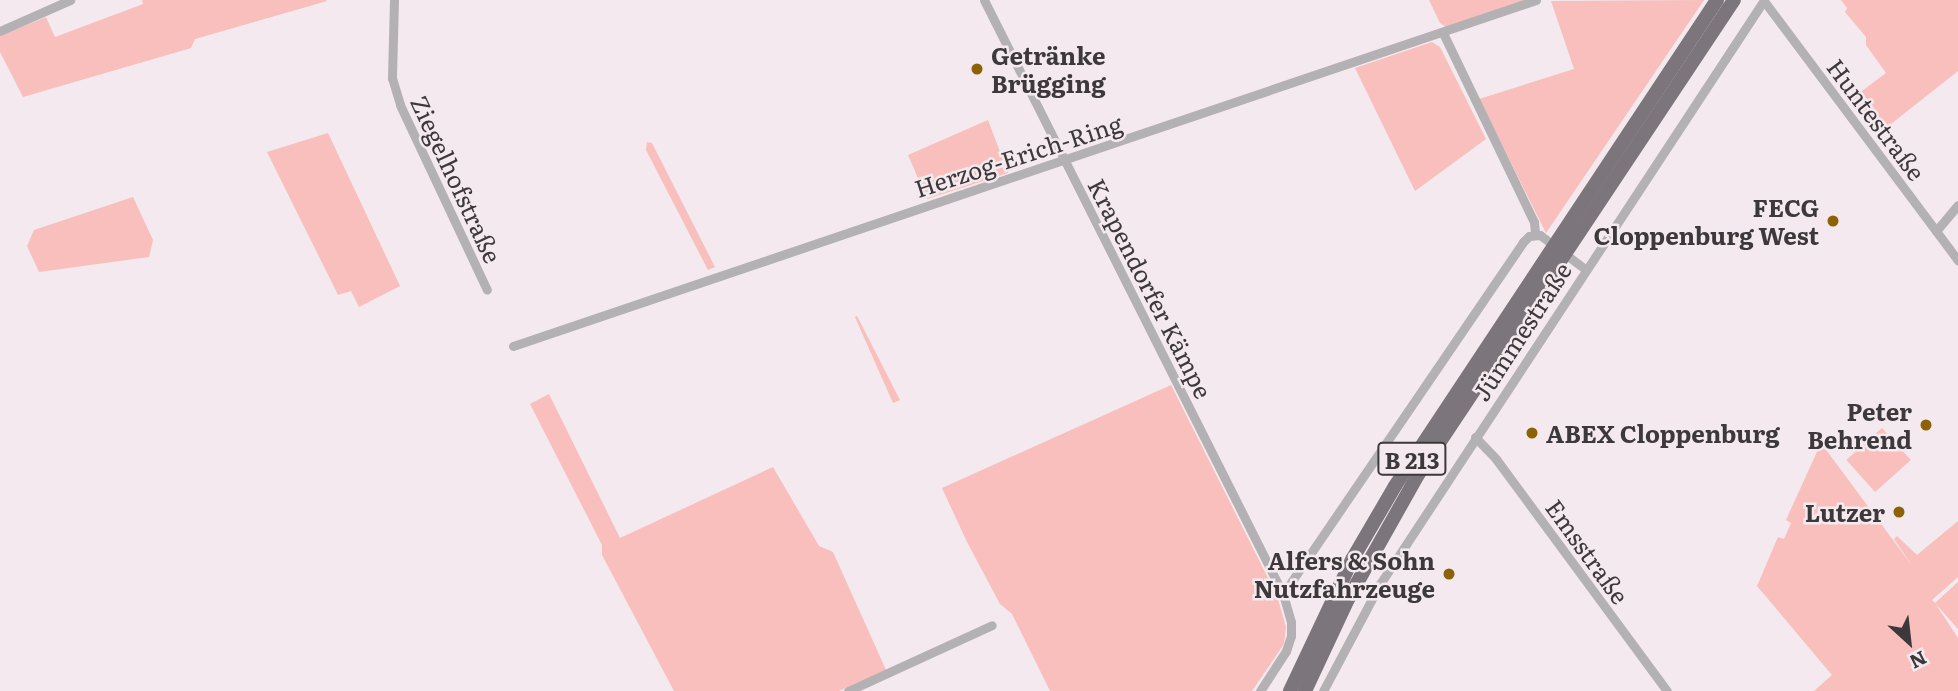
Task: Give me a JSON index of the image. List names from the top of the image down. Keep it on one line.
{"streets":{"highway":["B 213"],"street":["Huntestraße","Herzog-Erich-Ring","Ziegelhofstraße","Krapendorfer Kämpe","Jümmestraße","Emsstraße"]},"crossings":[["Huntestraße","Jümmestraße"],["Herzog-Erich-Ring","Krapendorfer Kämpe"],["Jümmestraße","Emsstraße"]],"places":["Getränke Brügging","FECG Cloppenburg West","Peter Behrend","ABEX Cloppenburg","Lutzer","Alfers & Sohn Nutzfahrzeuge"],"north":"bottom right"}
